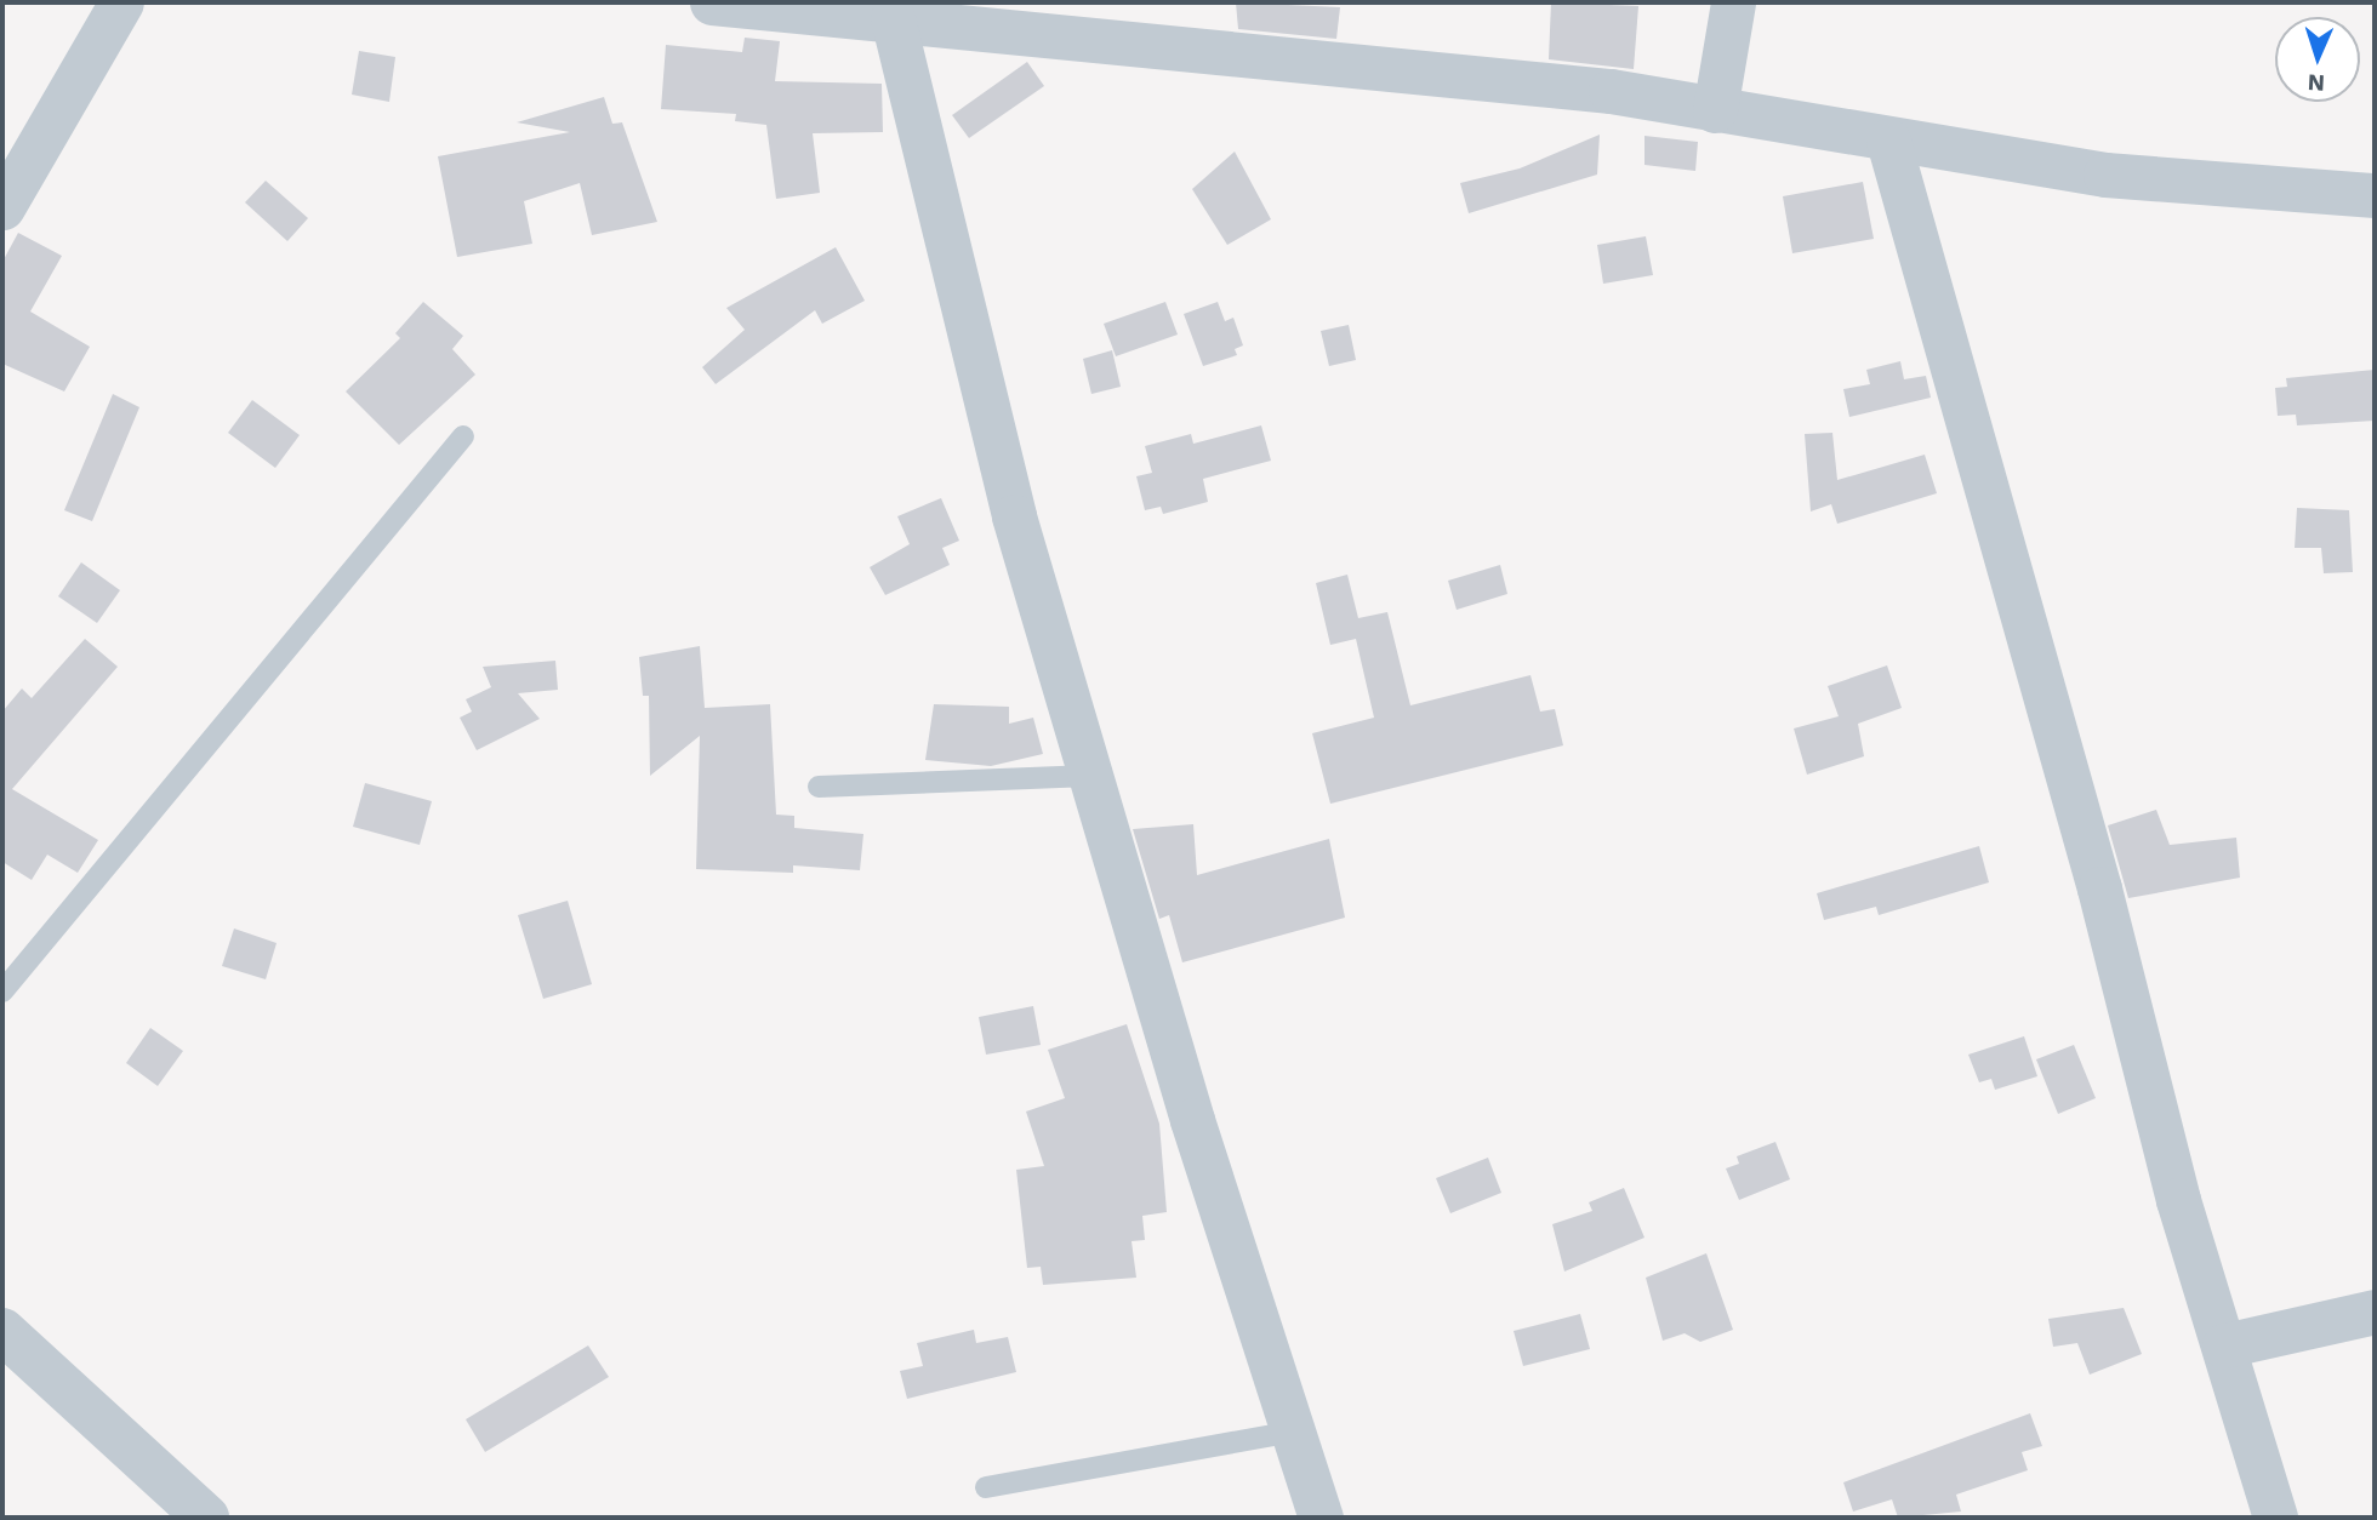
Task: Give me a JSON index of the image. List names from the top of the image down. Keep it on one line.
{"north":"bottom"}
